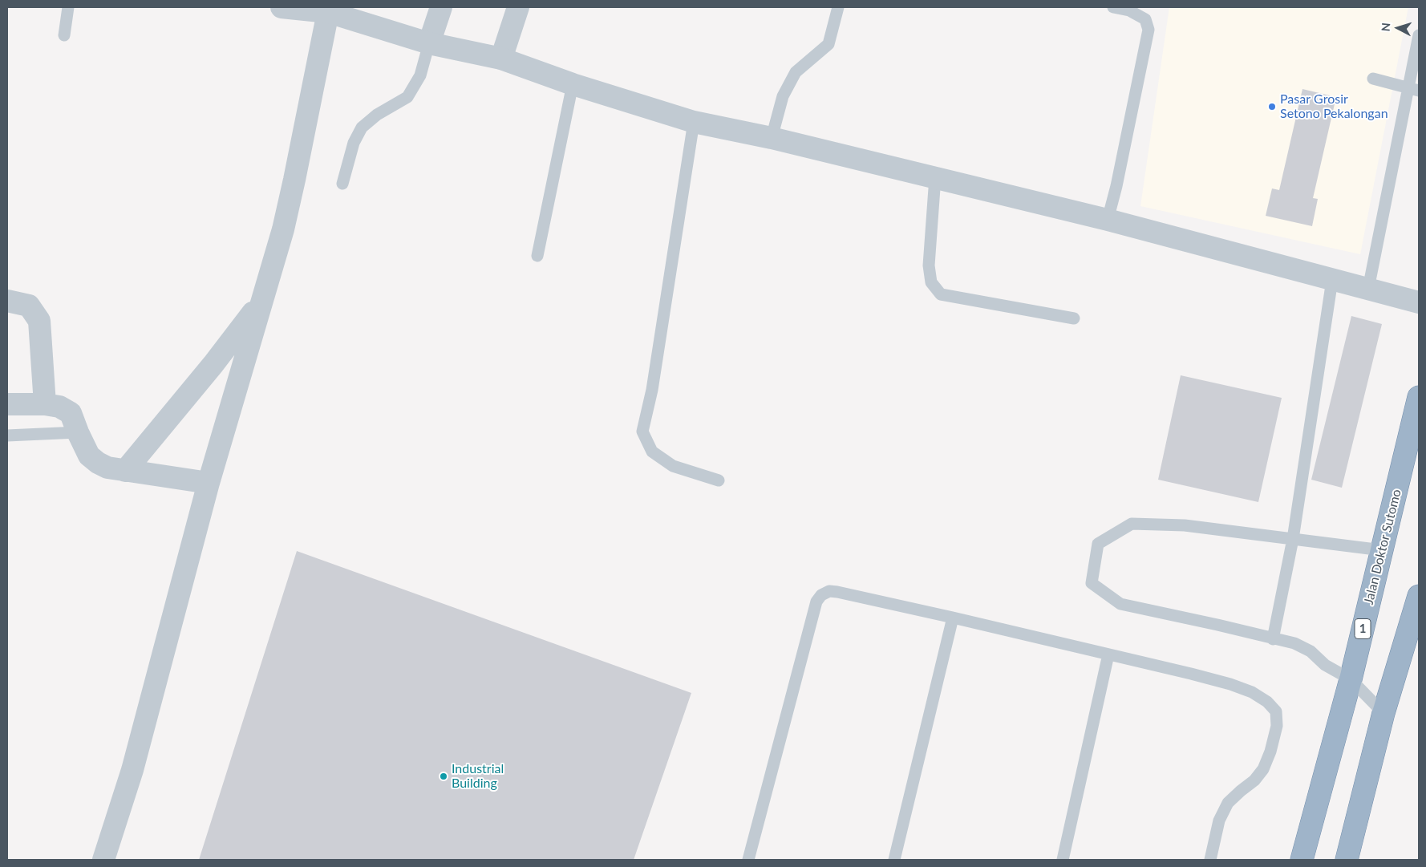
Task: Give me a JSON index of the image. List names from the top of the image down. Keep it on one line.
{"streets":{"highway":["Jalan Doktor Sutomo","1"]},"places":["Pasar Grosir Setono Pekalongan","Industrial Building"],"north":"left"}
